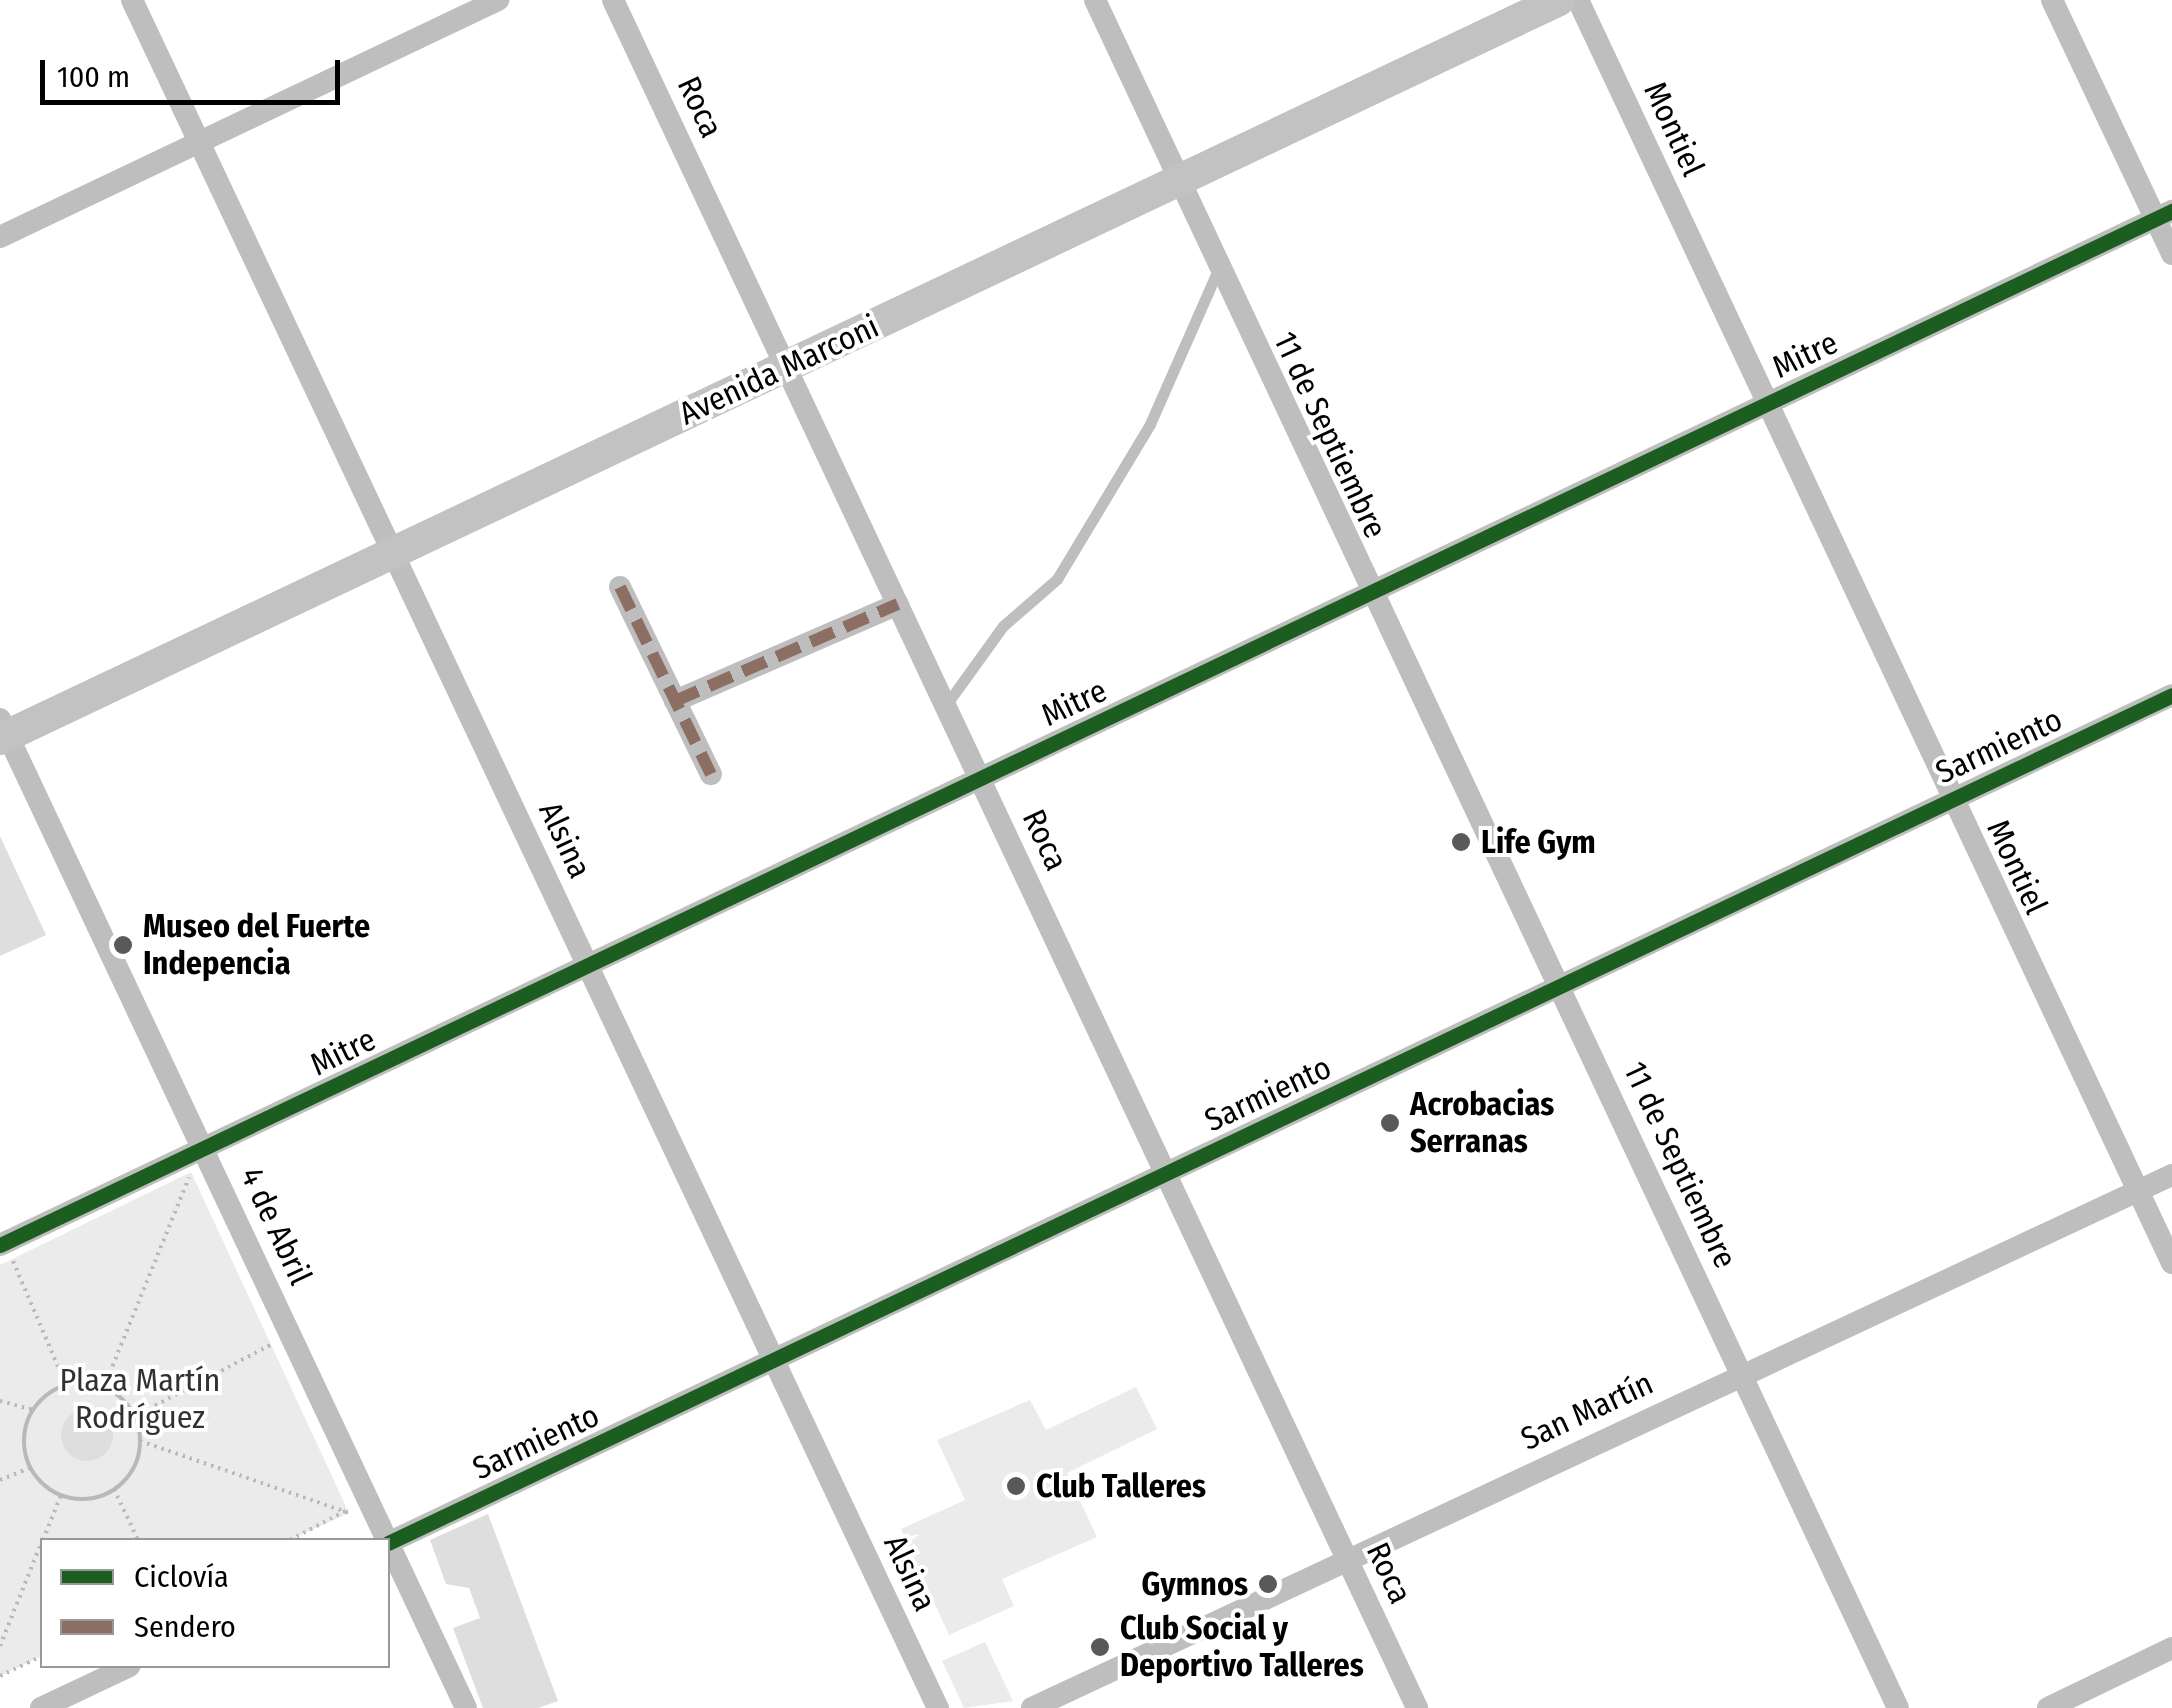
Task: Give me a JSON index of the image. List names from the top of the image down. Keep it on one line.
{"streets":{"main road":["Avenida Marconi"],"street":["Roca","Montiel","Mitre","11 de Septiembre","Sarmiento","Alsina","4 de Abril","San Martín"]},"crossings":[["Roca","Mitre"],["Roca","Avenida Marconi"],["Roca","Sarmiento"],["Roca","San Martín"],["Montiel","Mitre"],["Montiel","Sarmiento"],["Montiel","San Martín"],["Mitre","11 de Septiembre"],["Mitre","Alsina"],["Mitre","4 de Abril"],["Avenida Marconi","11 de Septiembre"],["Avenida Marconi","Alsina"],["Avenida Marconi","4 de Abril"],["11 de Septiembre","Sarmiento"],["11 de Septiembre","San Martín"],["Sarmiento","Alsina"]],"parks":["Plaza Martín Rodríguez"],"places":["Life Gym","Museo del Fuerte Indepencia","Acrobacias Serranas","Club Talleres","Gymnos","Club Social y Deportivo Talleres"],"legend":["Ciclovía","Sendero"],"scale_bar":"100 m"}
